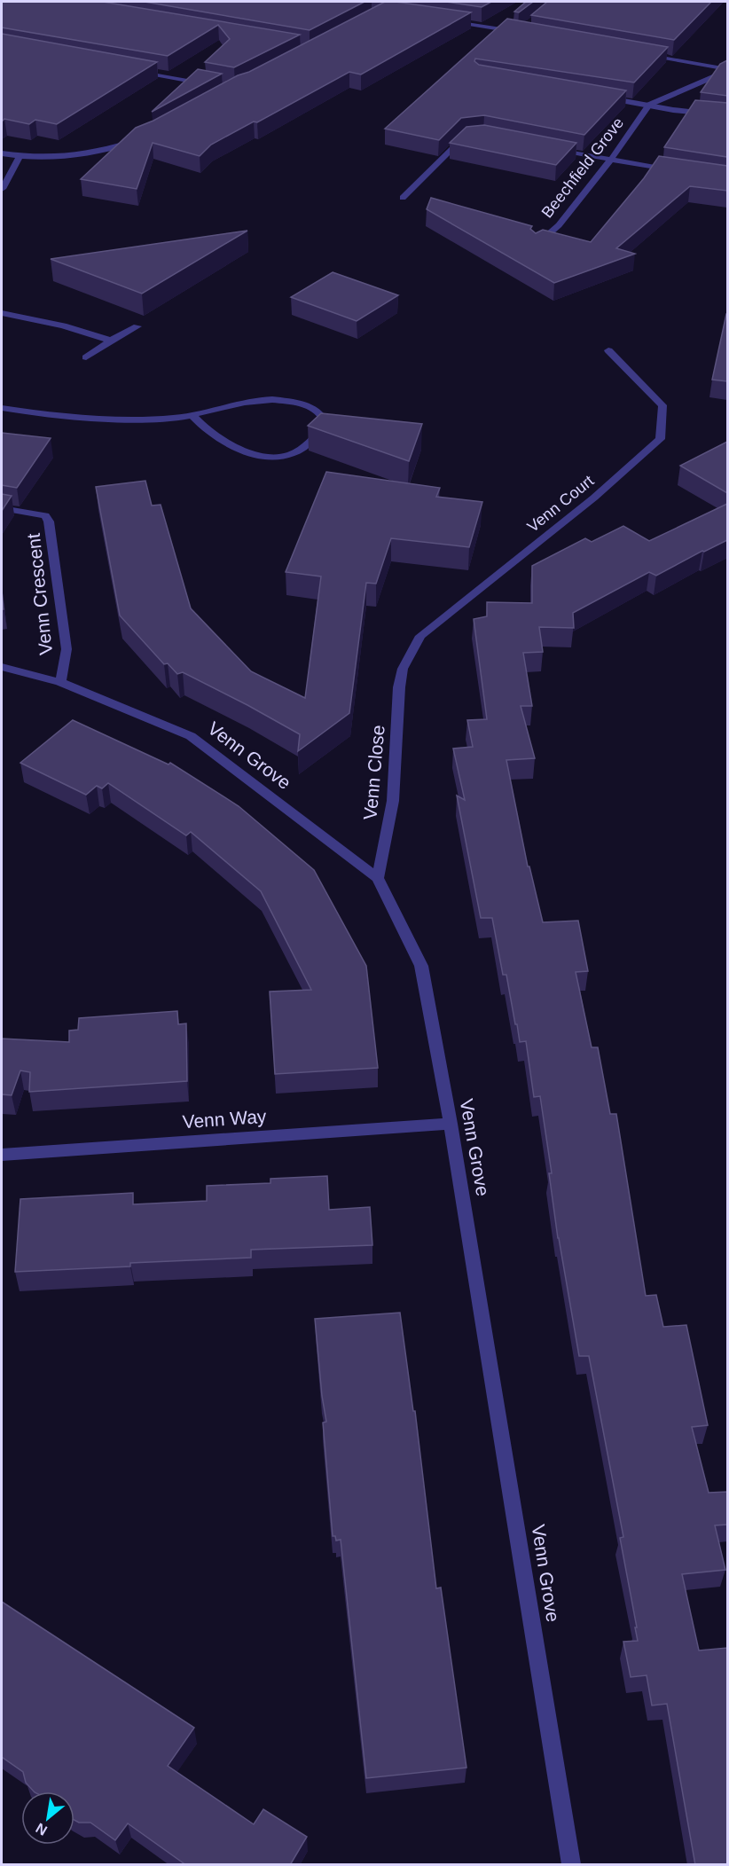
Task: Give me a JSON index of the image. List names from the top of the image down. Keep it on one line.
{"streets":{"street":["Beechfield Grove","Venn Court","Venn Crescent","Venn Grove","Venn Close","Venn Way"]},"crossings":[["Venn Court","Venn Close"],["Venn Crescent","Venn Grove"],["Venn Grove","Venn Close"],["Venn Grove","Venn Way"]],"north":"bottom left"}
